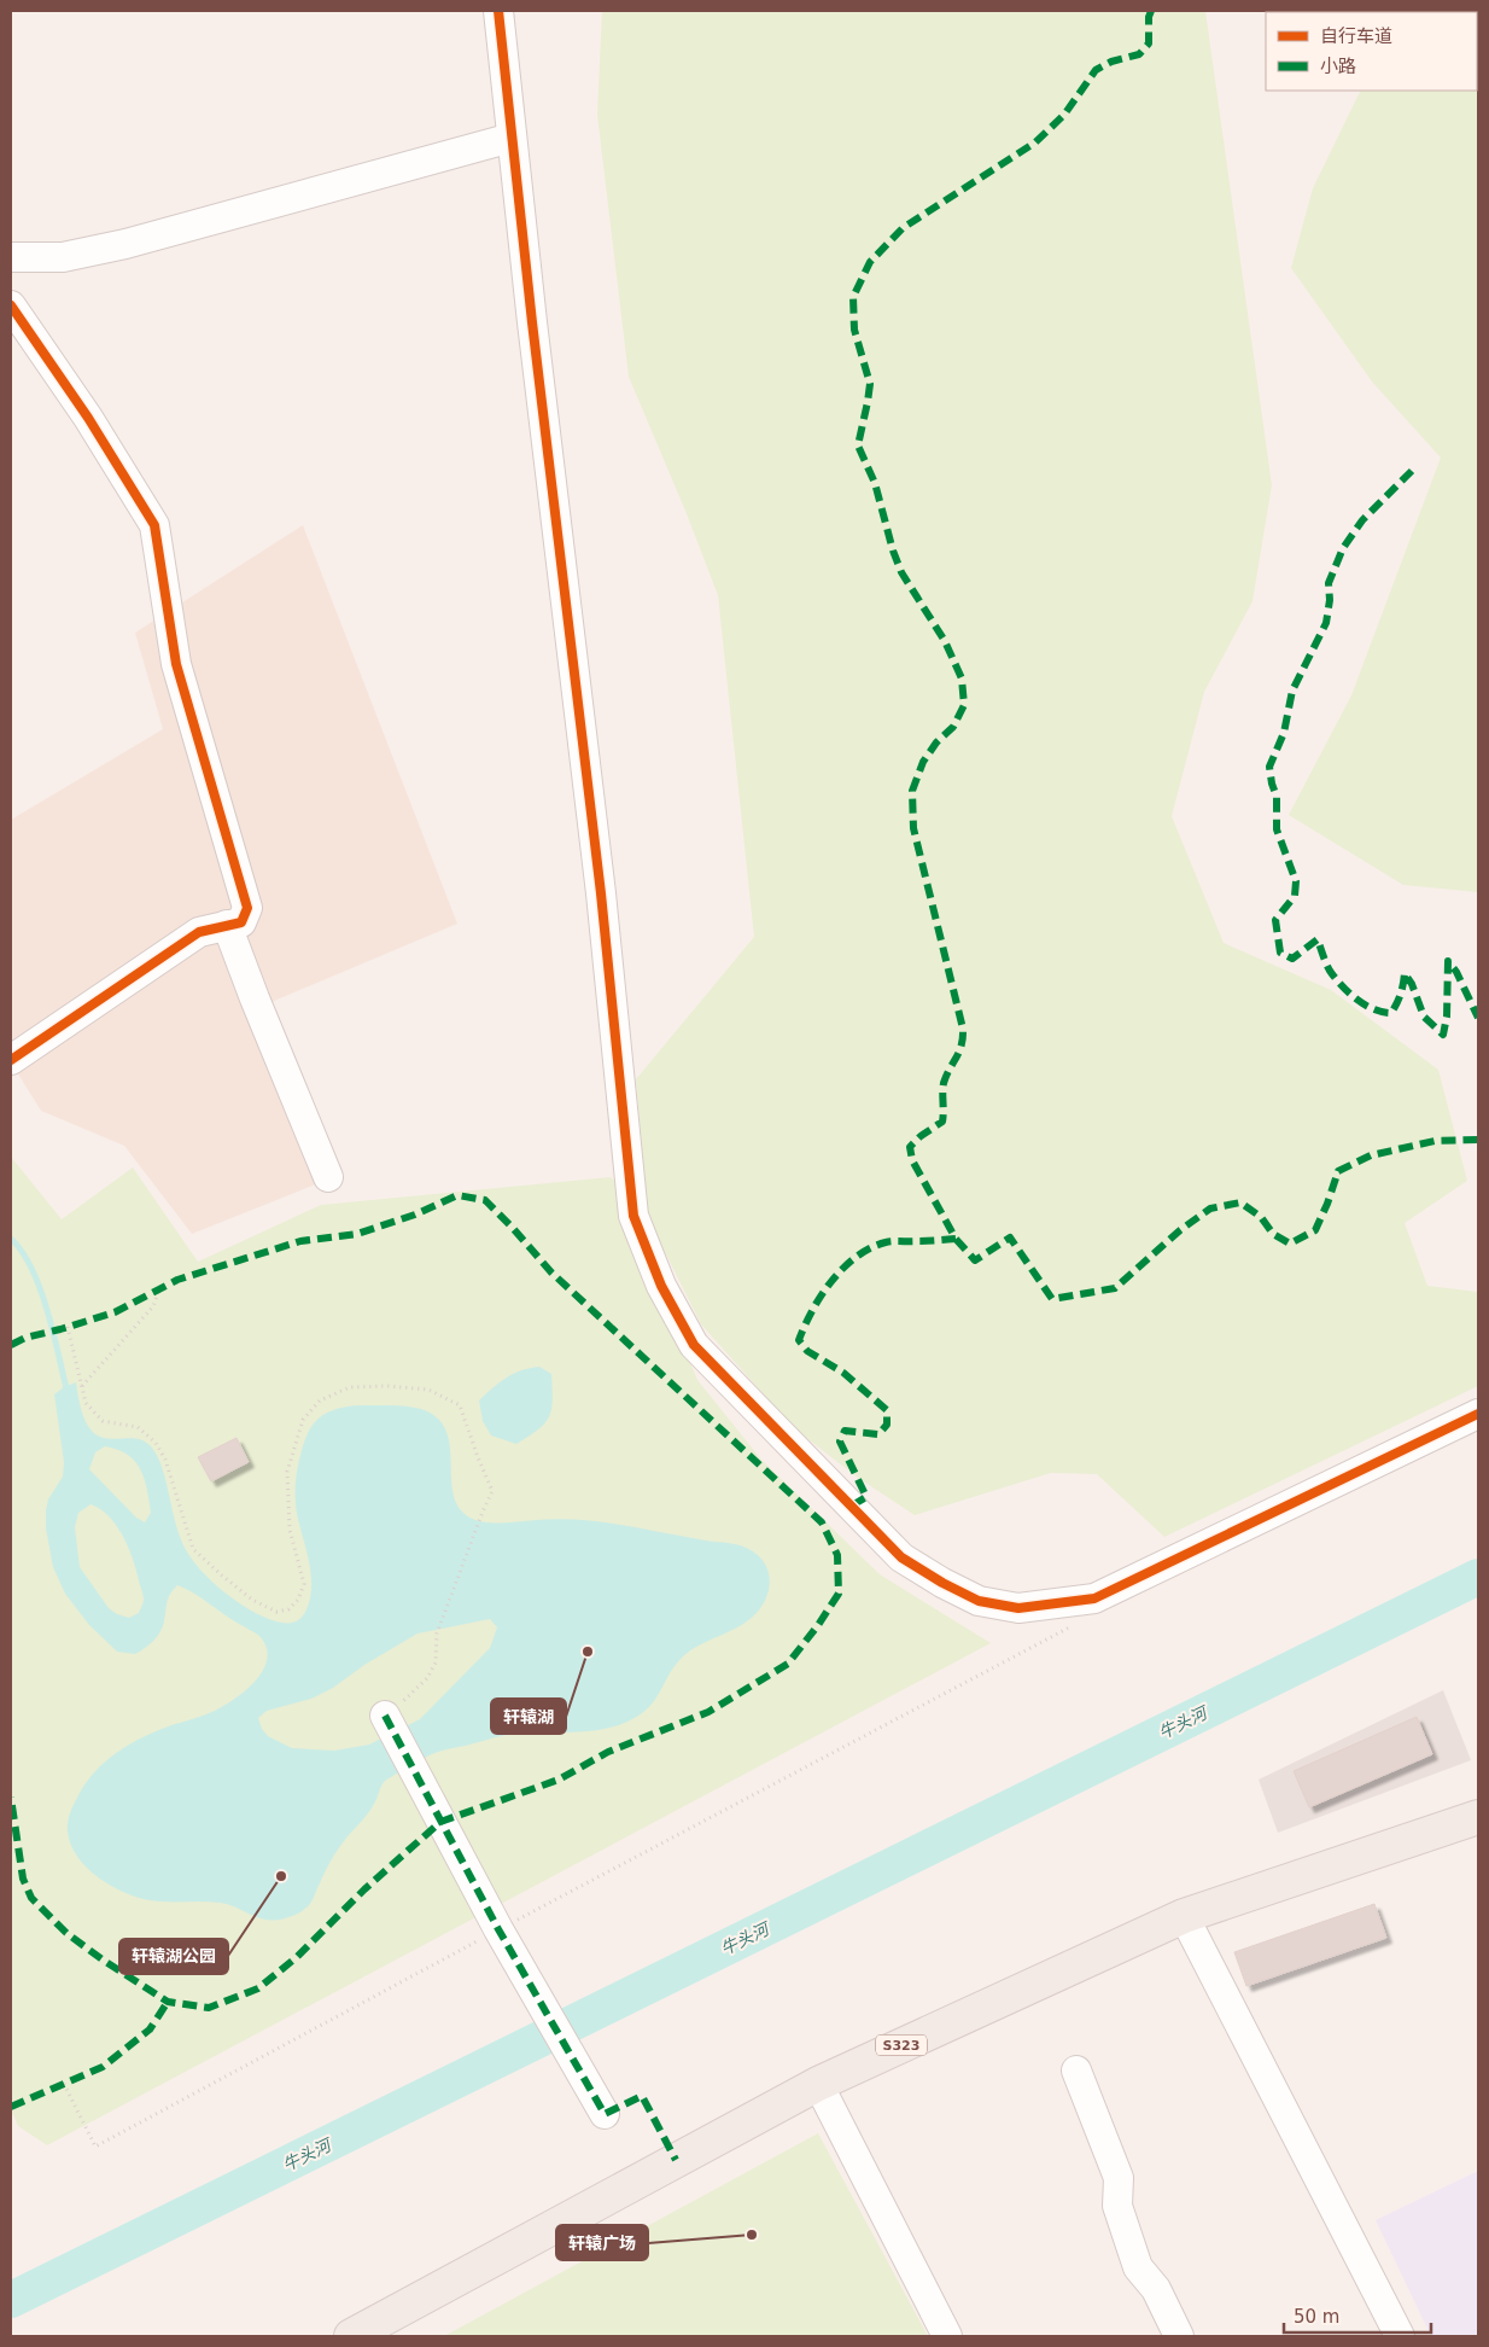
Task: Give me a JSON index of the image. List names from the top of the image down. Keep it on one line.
{"streets":{"main road":["S323"]},"water":["牛头河"],"places":["轩辕湖","轩辕湖公园","轩辕广场"],"legend":["自行车道","小路"],"scale_bar":"50 m"}
